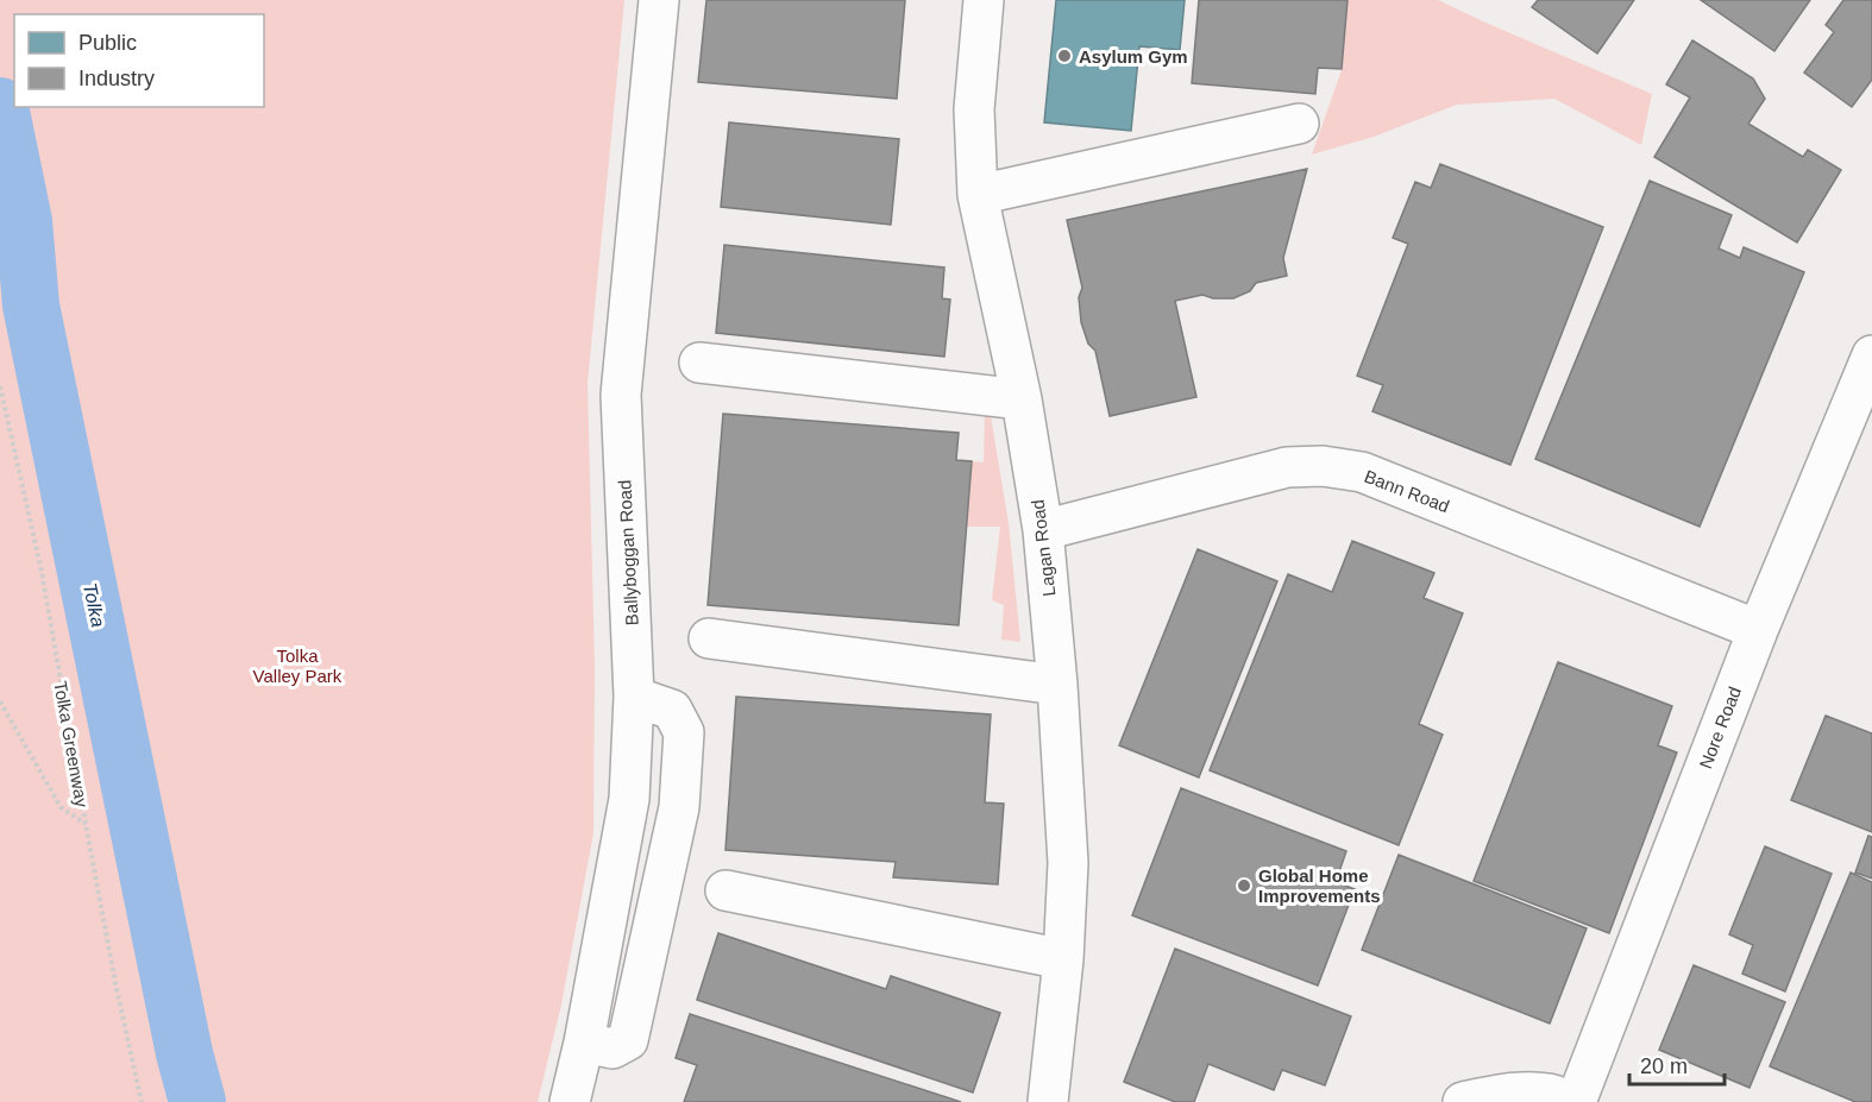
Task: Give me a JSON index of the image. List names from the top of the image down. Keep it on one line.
{"streets":{"street":["Bann Road","Lagan Road","Ballyboggan Road","Nore Road"],"path":["Tolka Greenway"]},"crossings":[["Bann Road","Lagan Road"],["Bann Road","Nore Road"]],"water":["Tolka"],"parks":["Tolka Valley Park"],"places":["Asylum Gym","Global Home Improvements"],"legend":["Public","Industry"],"scale_bar":"20 m"}
